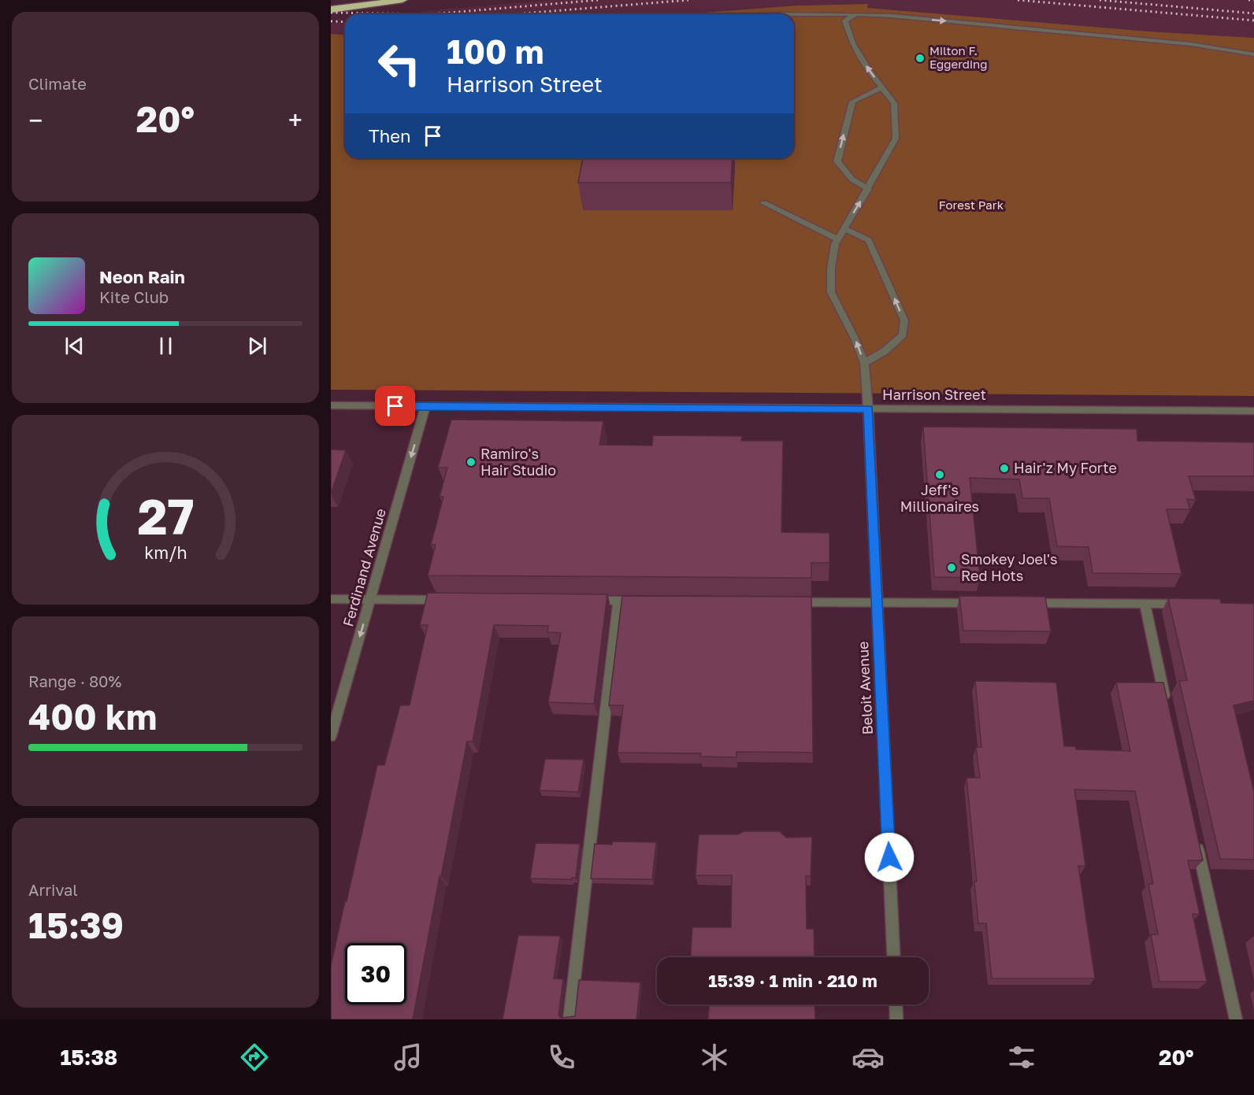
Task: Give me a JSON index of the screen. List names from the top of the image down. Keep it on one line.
{"streets":{"street":["Harrison Street","Ferdinand Avenue","Beloit Avenue"]},"crossings":[["Harrison Street","Ferdinand Avenue"],["Harrison Street","Beloit Avenue"]],"one_way":["Ferdinand Avenue"],"parks":["Forest Park"],"places":["Milton F. Eggerding","Ramiro's Hair Studio","Hair'z My Forte","Jeff's Millionaires","Smokey Joel's Red Hots"],"page":{"tile":["Climate",["Range · 80%","400 km"],["Arrival","15:39"]],"turn":["100 m","Harrison Street"],"heat":["−","20°","+"],"then":"Then","song":["Neon Rain","Kite Club"],"limit":"30","trip":"15:39 · 1 min · 210 m","tabs":["15:38","20°"],"gauge":["27","km/h"]}}
